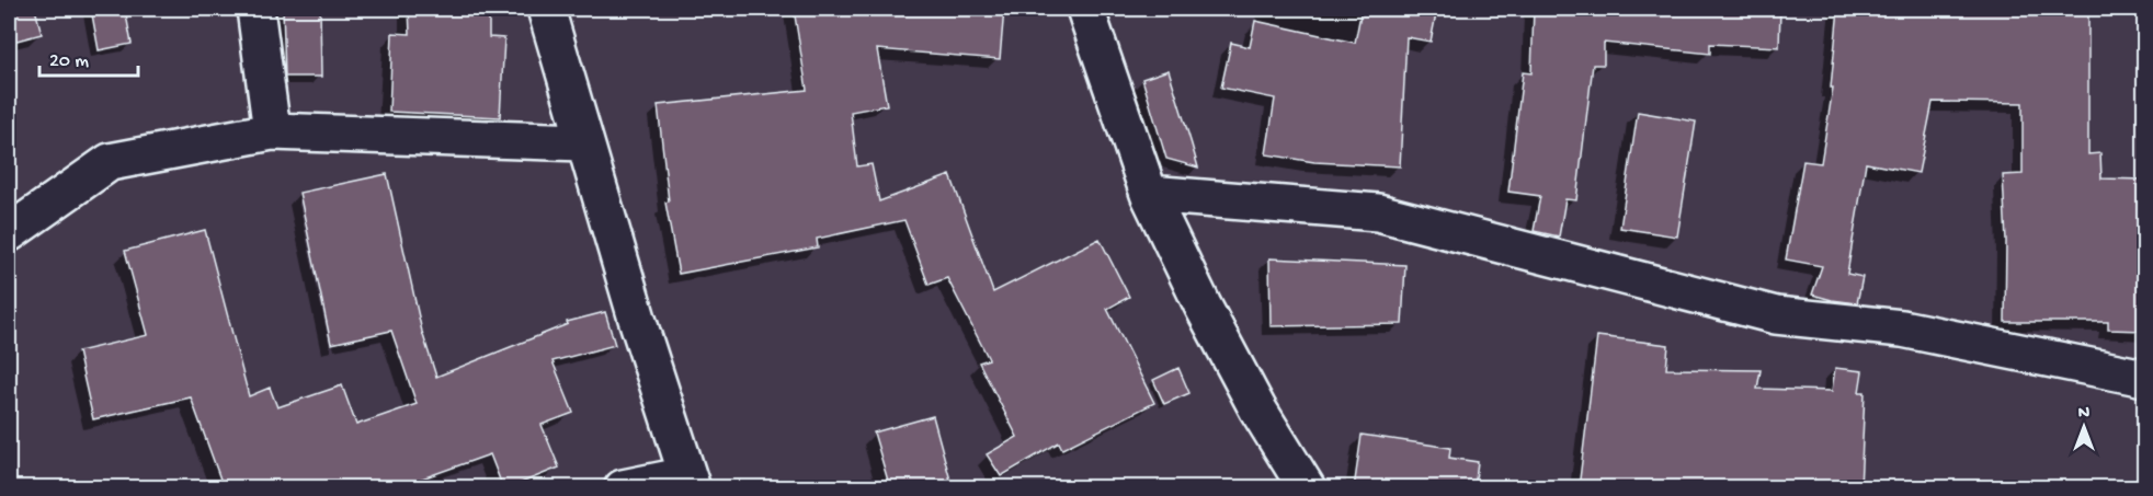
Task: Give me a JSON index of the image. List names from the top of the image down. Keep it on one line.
{"scale_bar":"20 m","north":"top"}
